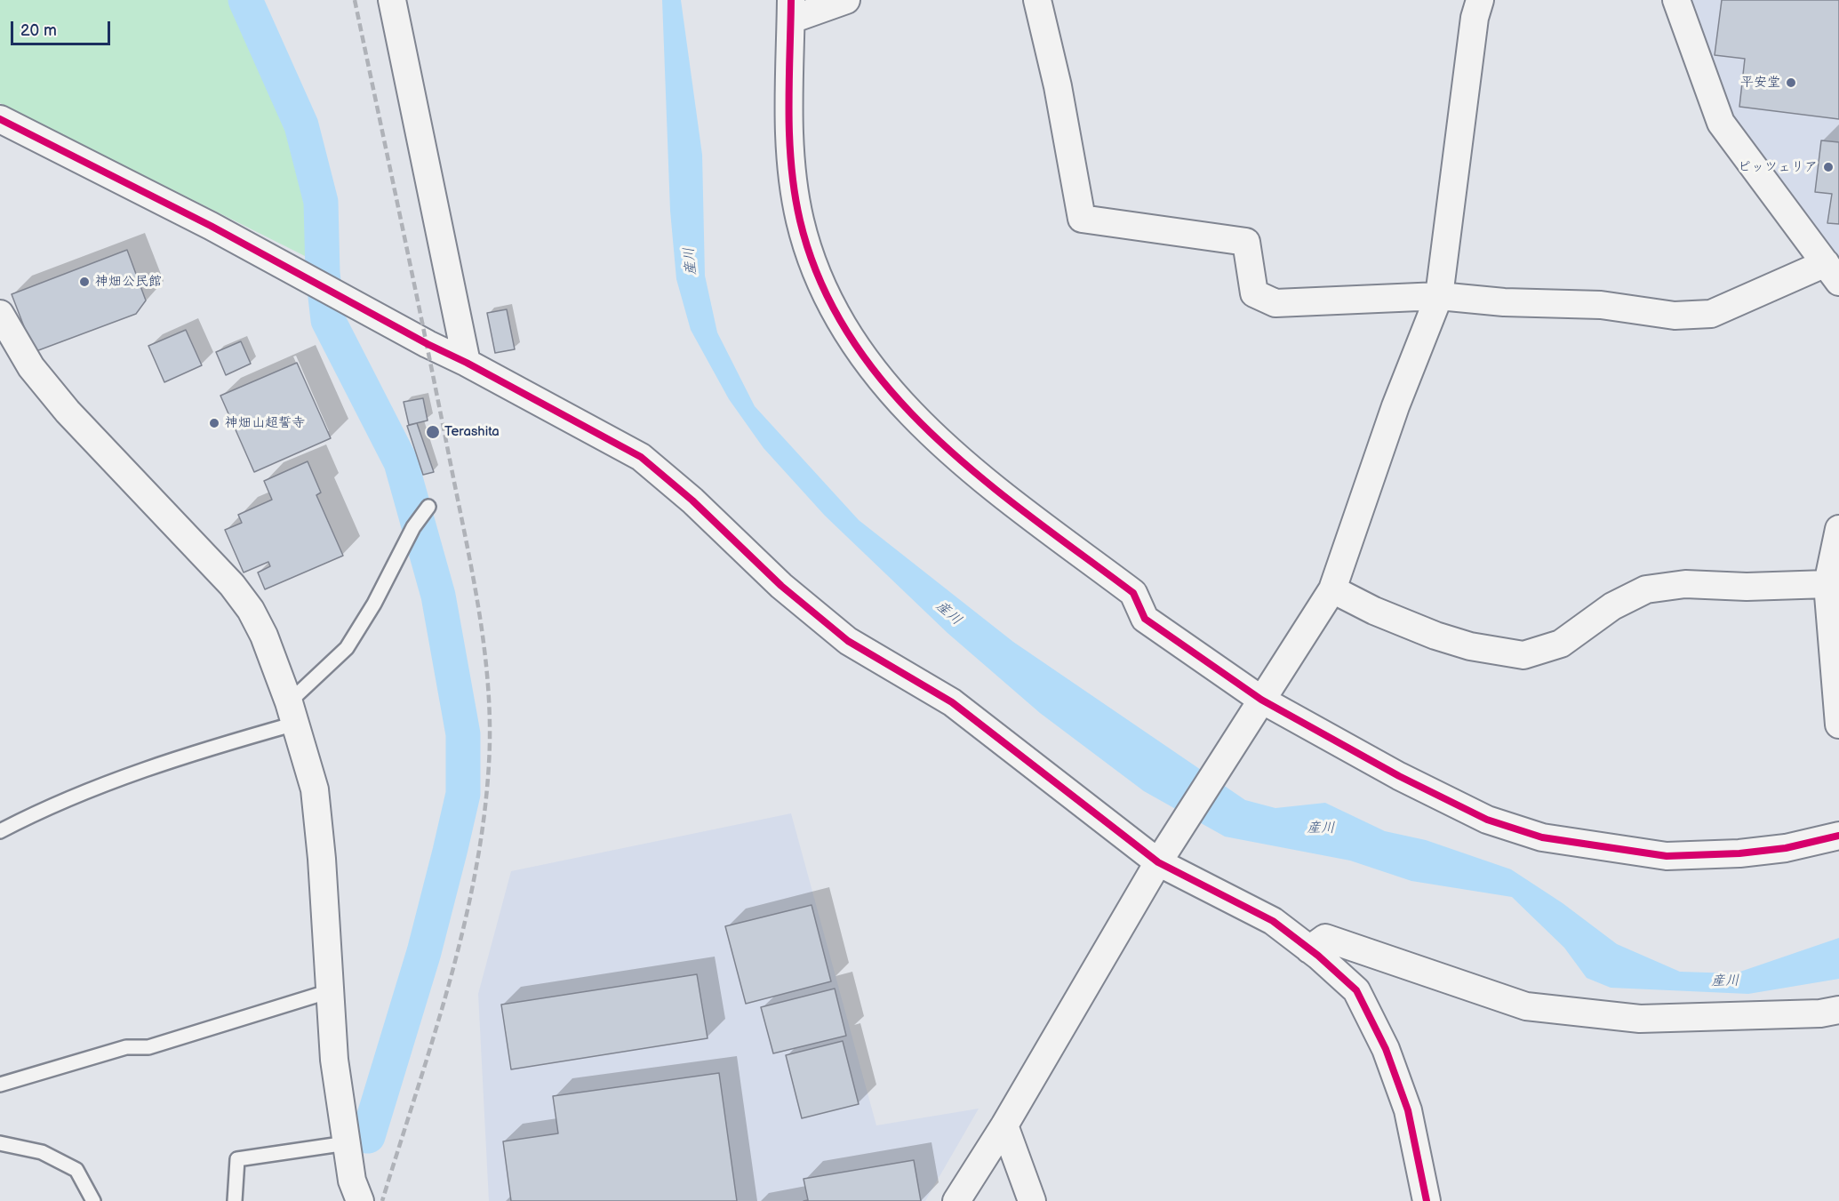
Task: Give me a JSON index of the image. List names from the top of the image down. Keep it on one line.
{"water":["産川"],"places":["平安堂","ピッツェリア","神畑公民館","神畑山超誓寺","Terashita"],"scale_bar":"20 m"}
